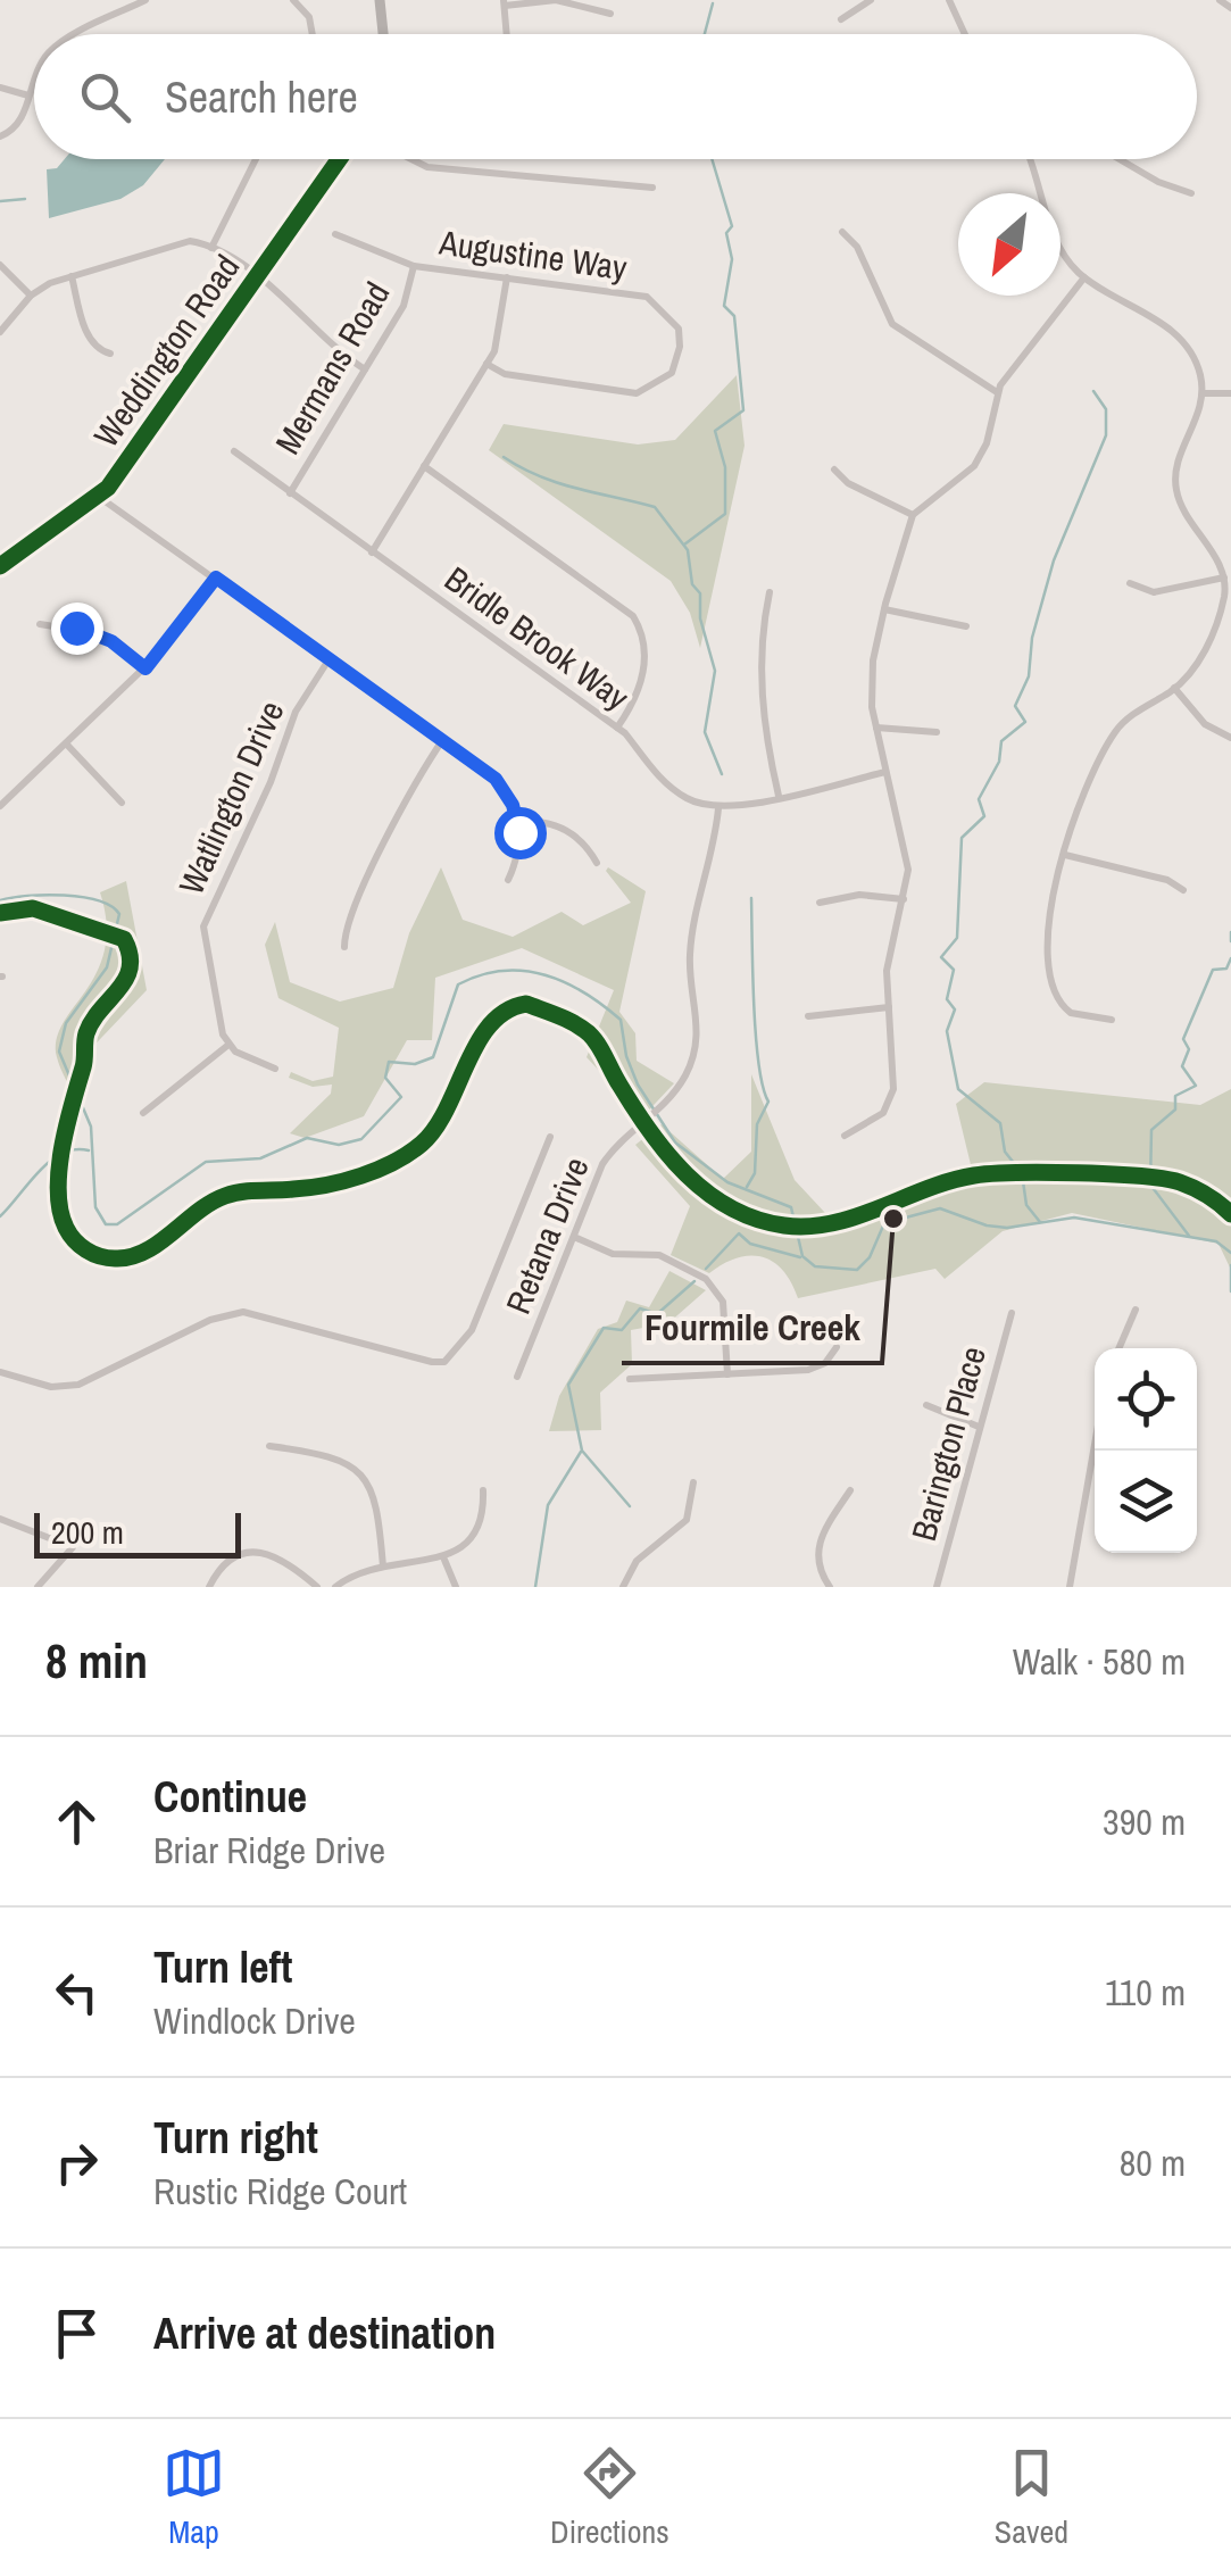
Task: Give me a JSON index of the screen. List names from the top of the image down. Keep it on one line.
{"streets":{"main road":["Weddington Road"],"street":["Augustine Way","Mermans Road","Bridle Brook Way","Watlington Drive","Retana Drive","Barington Place"]},"crossings":[["Augustine Way","Mermans Road"],["Mermans Road","Bridle Brook Way"],["Bridle Brook Way","Retana Drive"]],"places":["Fourmile Creek"],"scale_bar":"200 m","north":"bottom left","page":{"search":"Search here","scale":"200 m","heading":["8 min","Walk · 580 m"],"list":[["Continue","Briar Ridge Drive","390 m"],["Turn left","Windlock Drive","110 m"],["Turn right","Rustic Ridge Court","80 m"],"Arrive at destination"],"nav":["Map","Directions","Saved"]}}
